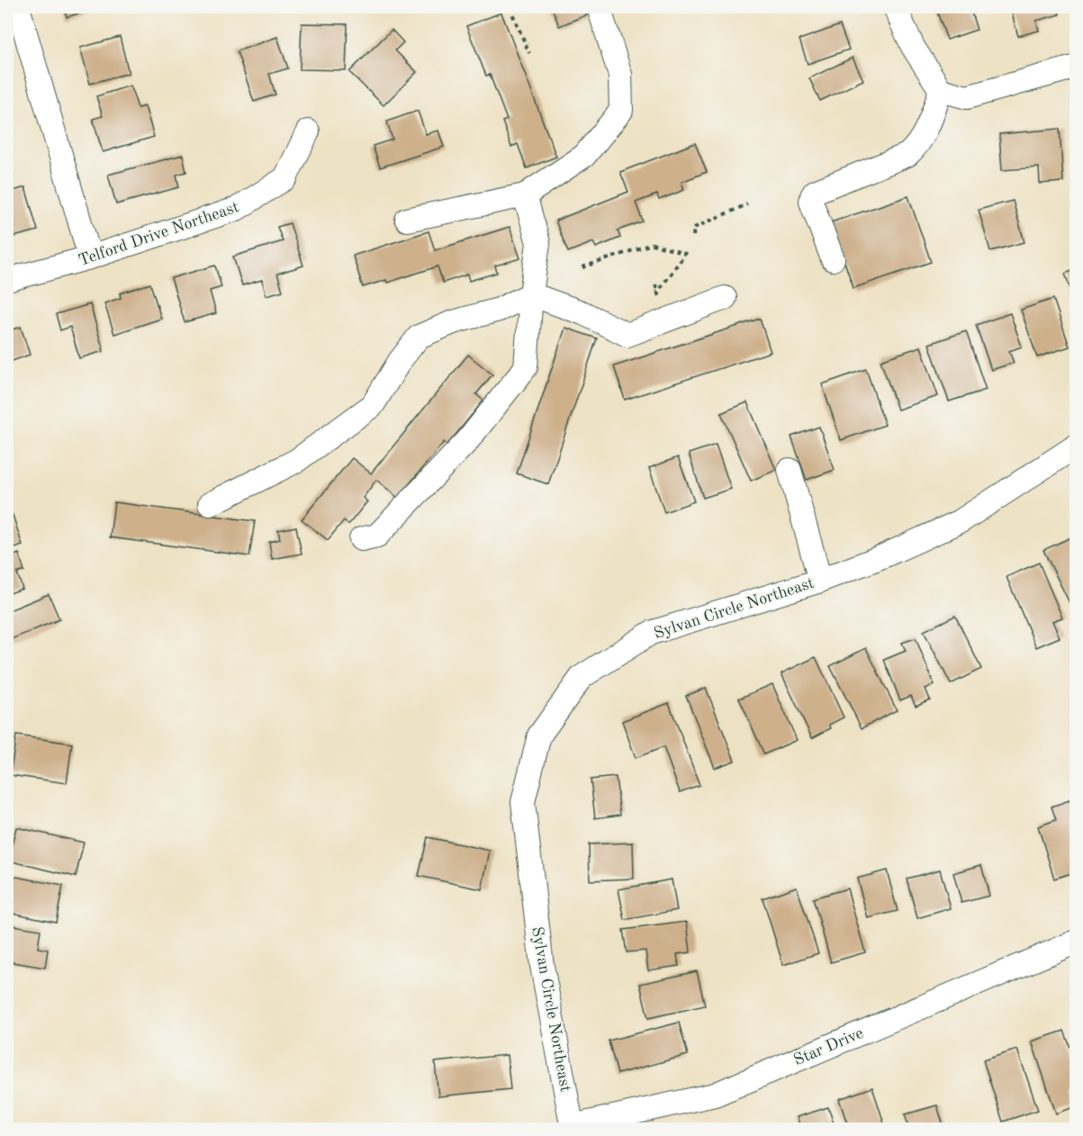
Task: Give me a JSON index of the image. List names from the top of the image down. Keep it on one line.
{"streets":{"street":["Telford Drive Northeast","Sylvan Circle Northeast","Star Drive"]},"crossings":[["Sylvan Circle Northeast","Star Drive"]]}
